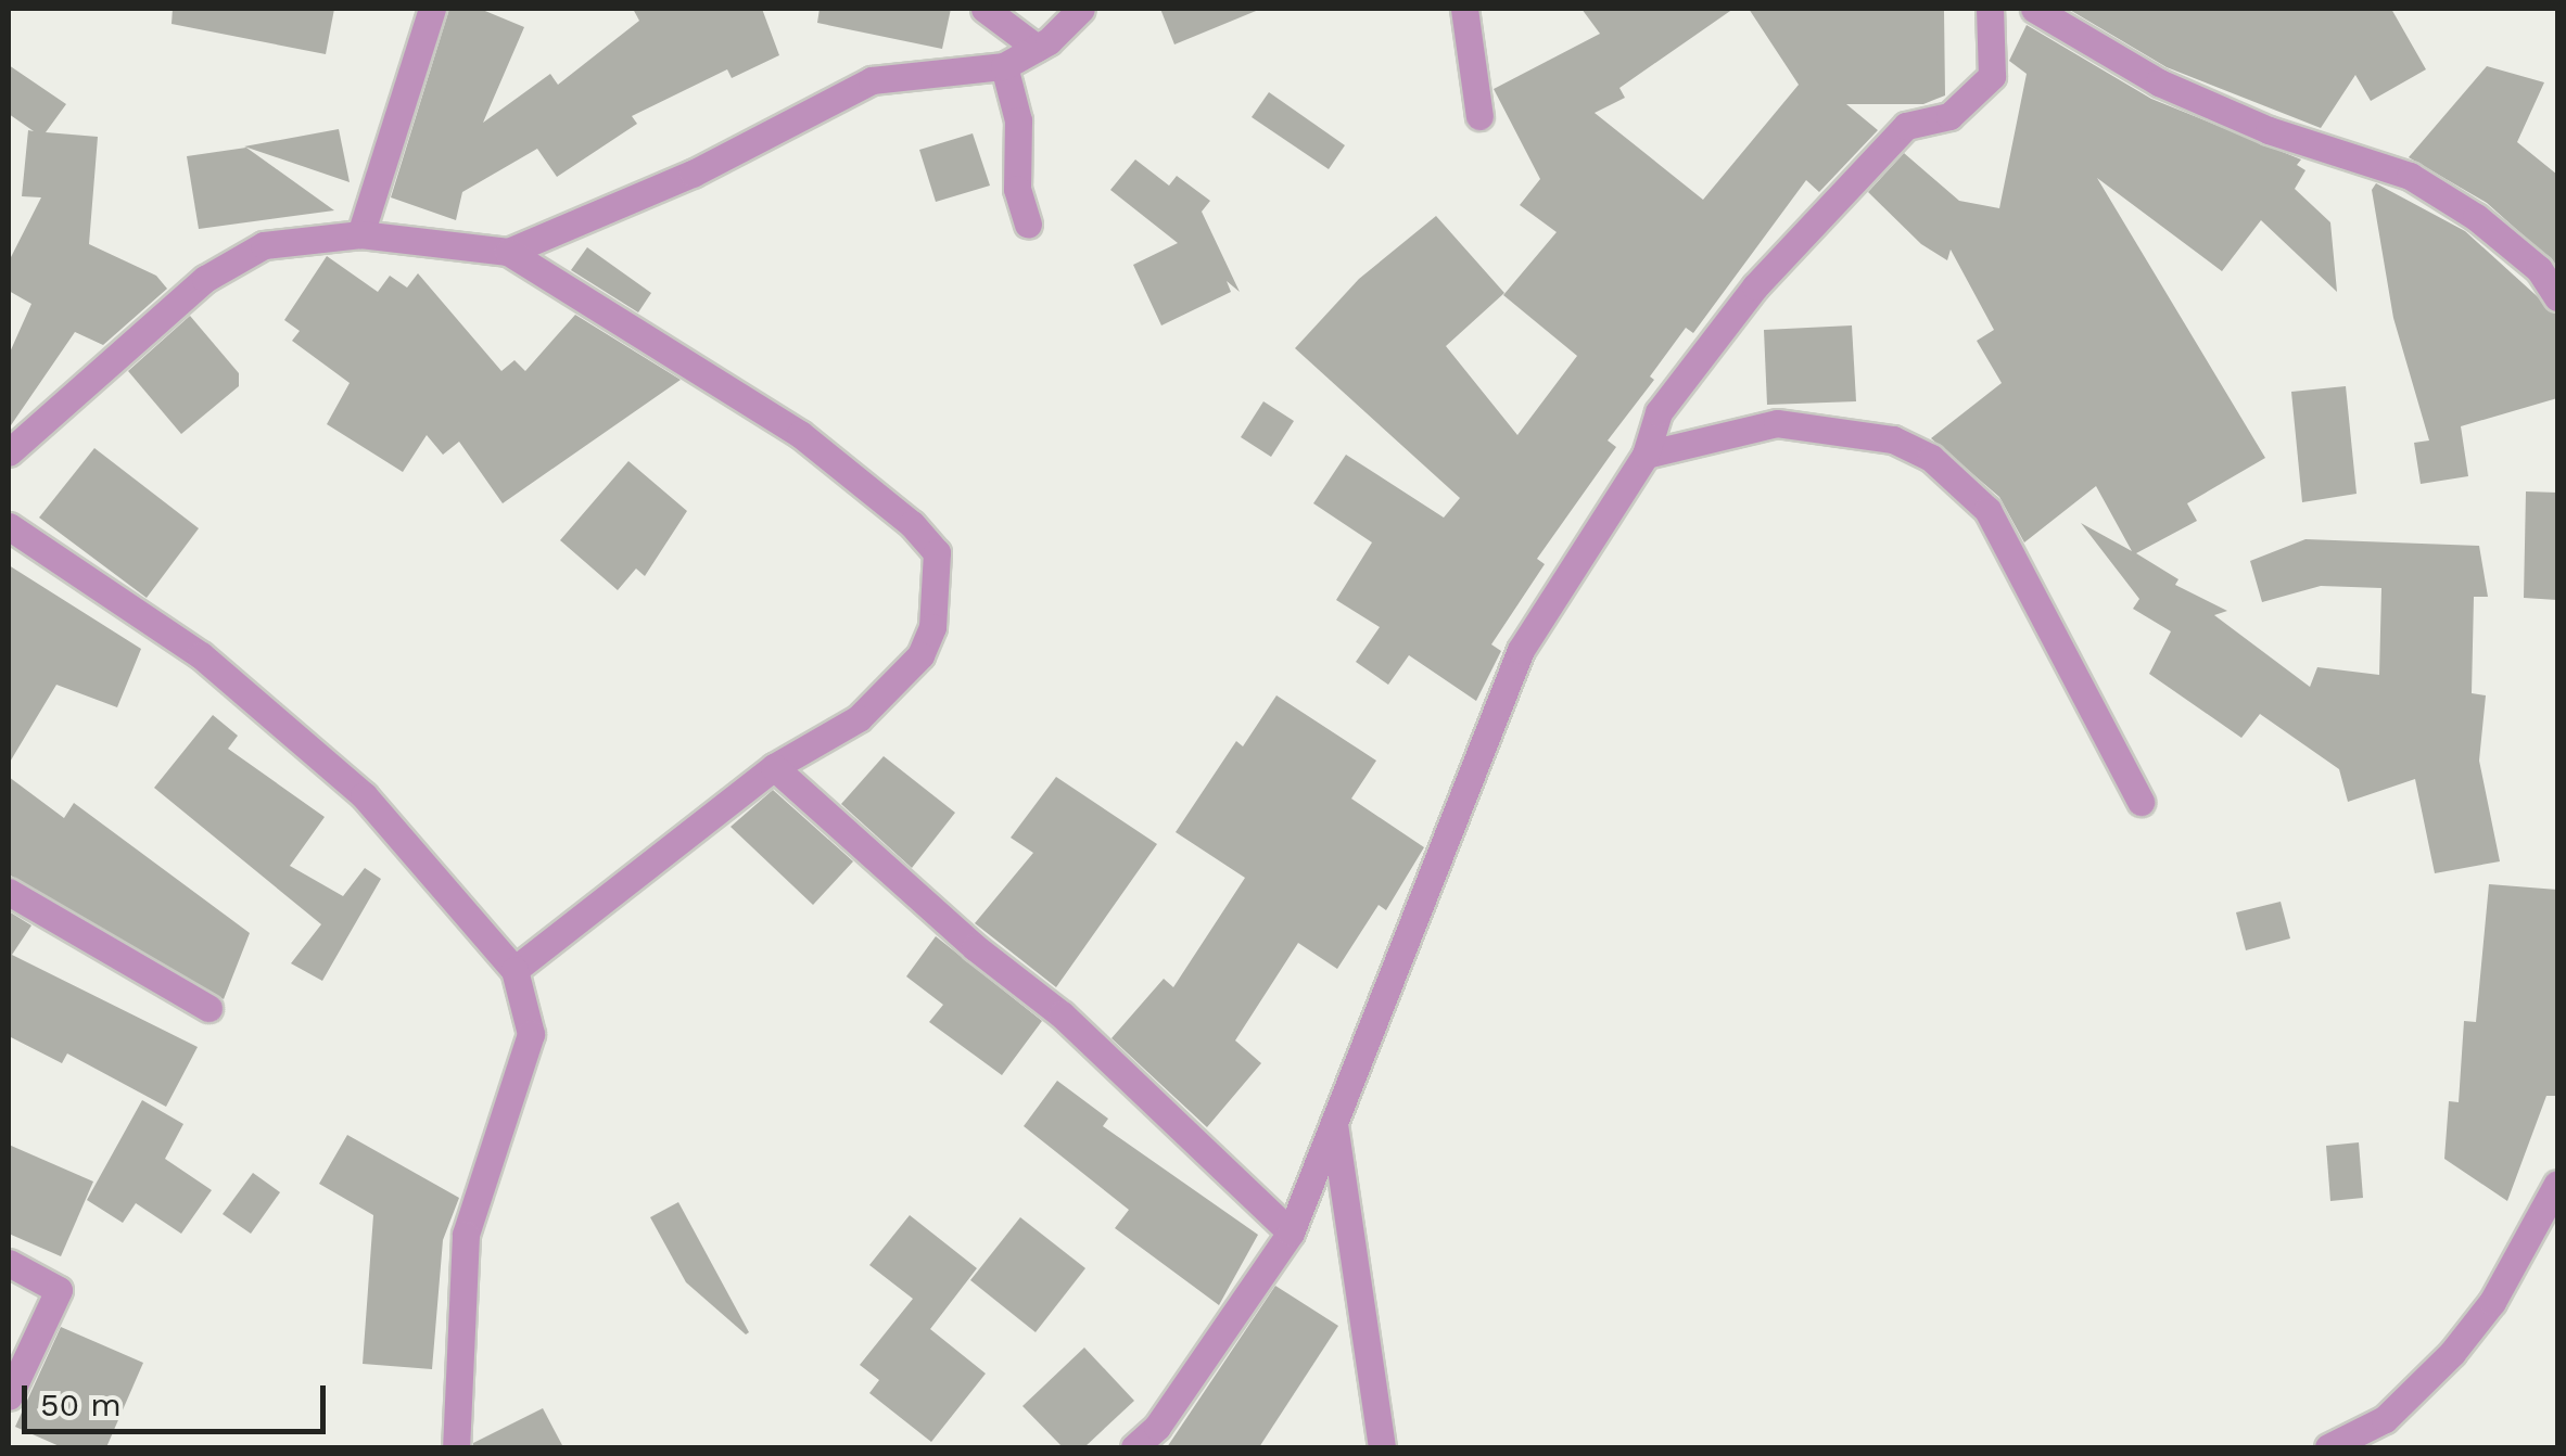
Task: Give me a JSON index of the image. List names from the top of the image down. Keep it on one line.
{"scale_bar":"50 m"}
